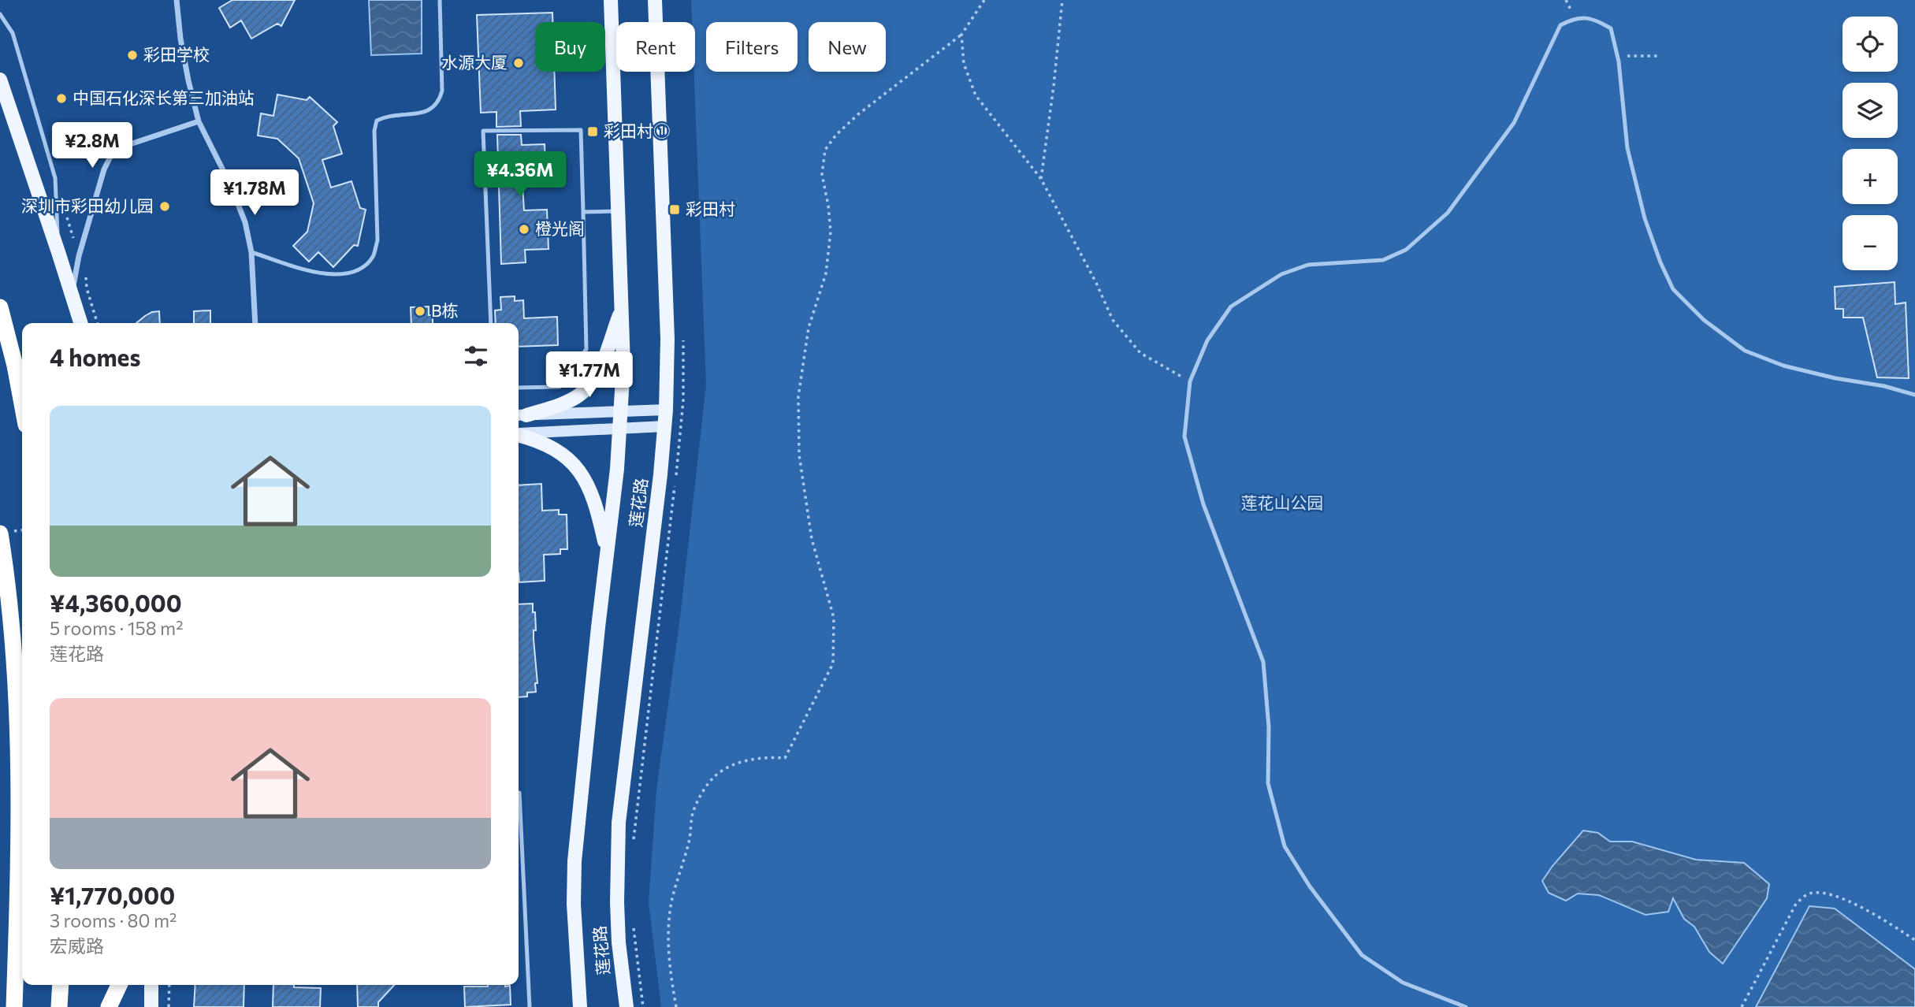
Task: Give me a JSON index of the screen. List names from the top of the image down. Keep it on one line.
{"streets":{"main road":["莲花路"]},"parks":["莲花山公园"],"places":{"other":["彩田学校","水源大厦","中国石化深长第三加油站","深圳市彩田幼儿园","橙光阁","B栋"],"transit":["彩田村①","彩田村"]},"page":{"map_buttons":["+","−"],"chip":["Buy","Rent","Filters","New"],"price":["¥2.8M","¥4.36M","¥1.78M","¥1.77M"],"heading":"4 homes","list":[{"name":"¥4,360,000","note":"5 rooms · 158 m² · 莲花路"},{"name":"¥1,770,000","note":"3 rooms · 80 m² · 宏威路"}]}}
